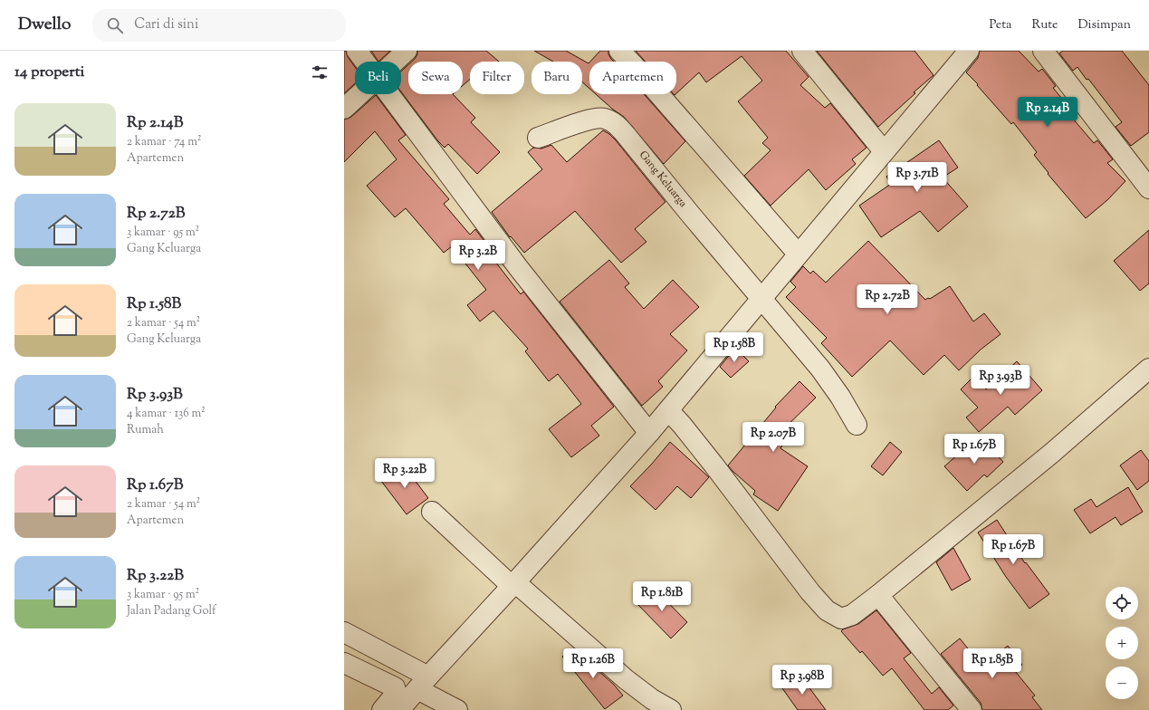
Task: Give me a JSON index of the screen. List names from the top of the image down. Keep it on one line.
{"streets":{"street":["Gang Keluarga"]},"page":{"header":"Dwello","search":"Cari di sini","nav":["Peta","Rute","Disimpan"],"heading":"14 properti","chip":["Beli","Sewa","Filter","Baru","Apartemen"],"list":[{"name":"Rp 2.14B","note":"2 kamar · 74 m² · Apartemen"},{"name":"Rp 2.72B","note":"3 kamar · 95 m² · Gang Keluarga"},{"name":"Rp 1.58B","note":"2 kamar · 54 m² · Gang Keluarga"},{"name":"Rp 3.93B","note":"4 kamar · 136 m² · Rumah"},{"name":"Rp 1.67B","note":"2 kamar · 54 m² · Apartemen"},{"name":"Rp 3.22B","note":"3 kamar · 95 m² · Jalan Padang Golf"}],"price":["Rp 2.14B","Rp 3.71B","Rp 3.2B","Rp 2.72B","Rp 1.58B","Rp 3.93B","Rp 2.07B","Rp 1.67B","Rp 3.22B","Rp 1.67B","Rp 1.81B","Rp 1.26B","Rp 1.85B","Rp 3.98B"],"map_buttons":["+","−"]}}
